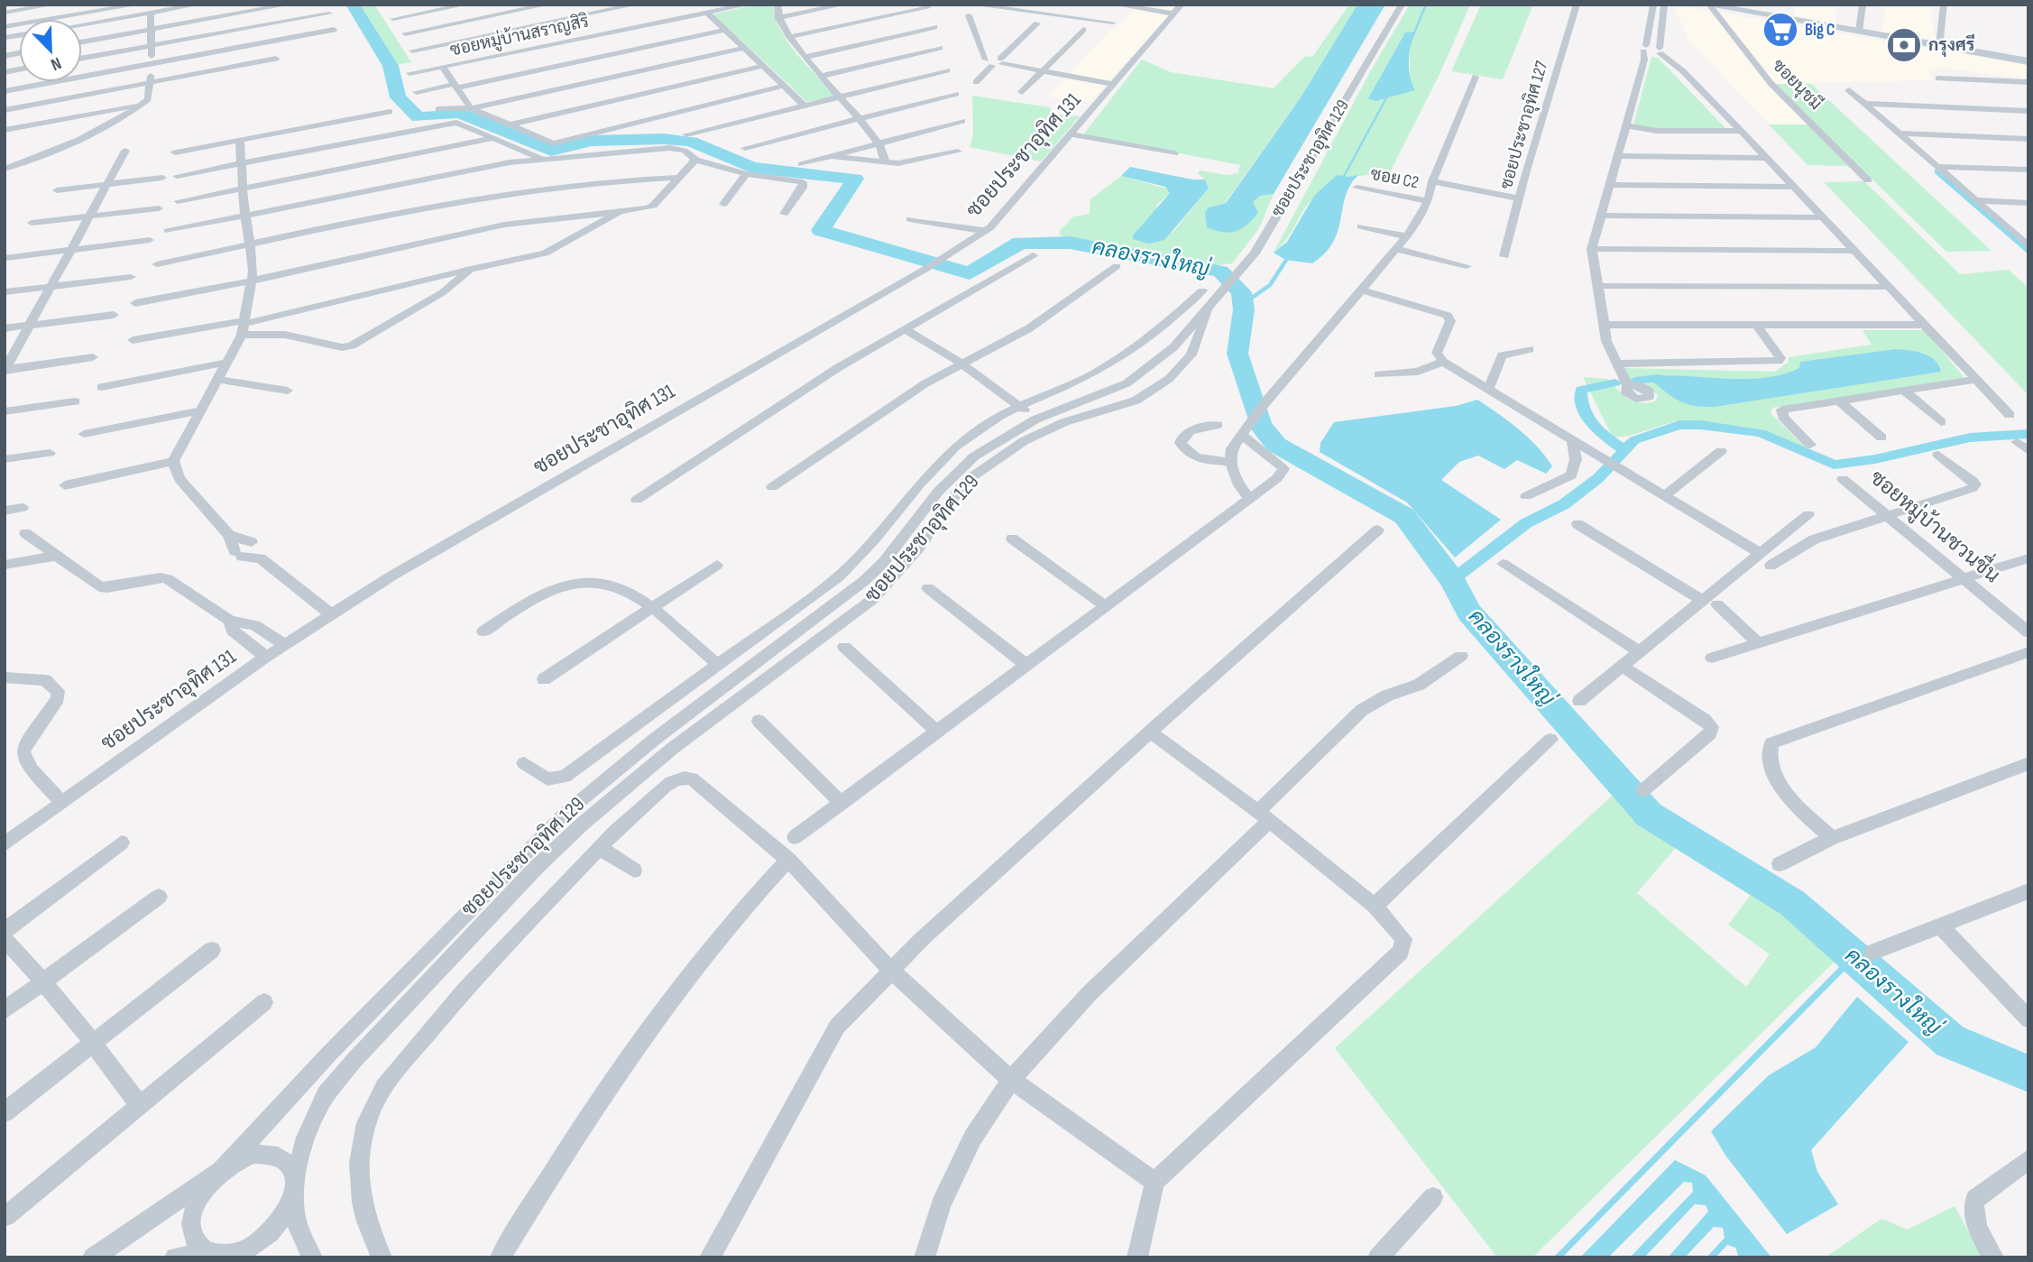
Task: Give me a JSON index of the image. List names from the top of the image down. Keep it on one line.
{"streets":{"street":["ซอยหมู่บ้านสราญสิริ","ซอยนุชมี","ซอยประชาอุทิศ 127","ซอยประชาอุทิศ 131","ซอยประชาอุทิศ 129","ซอย C2","ซอยหมู่บ้านชวนชื่น"]},"water":["คลองรางใหญ่"],"places":{"supermarket":["Big C"],"bank":["กรุงศรี"]},"north":"bottom right"}
